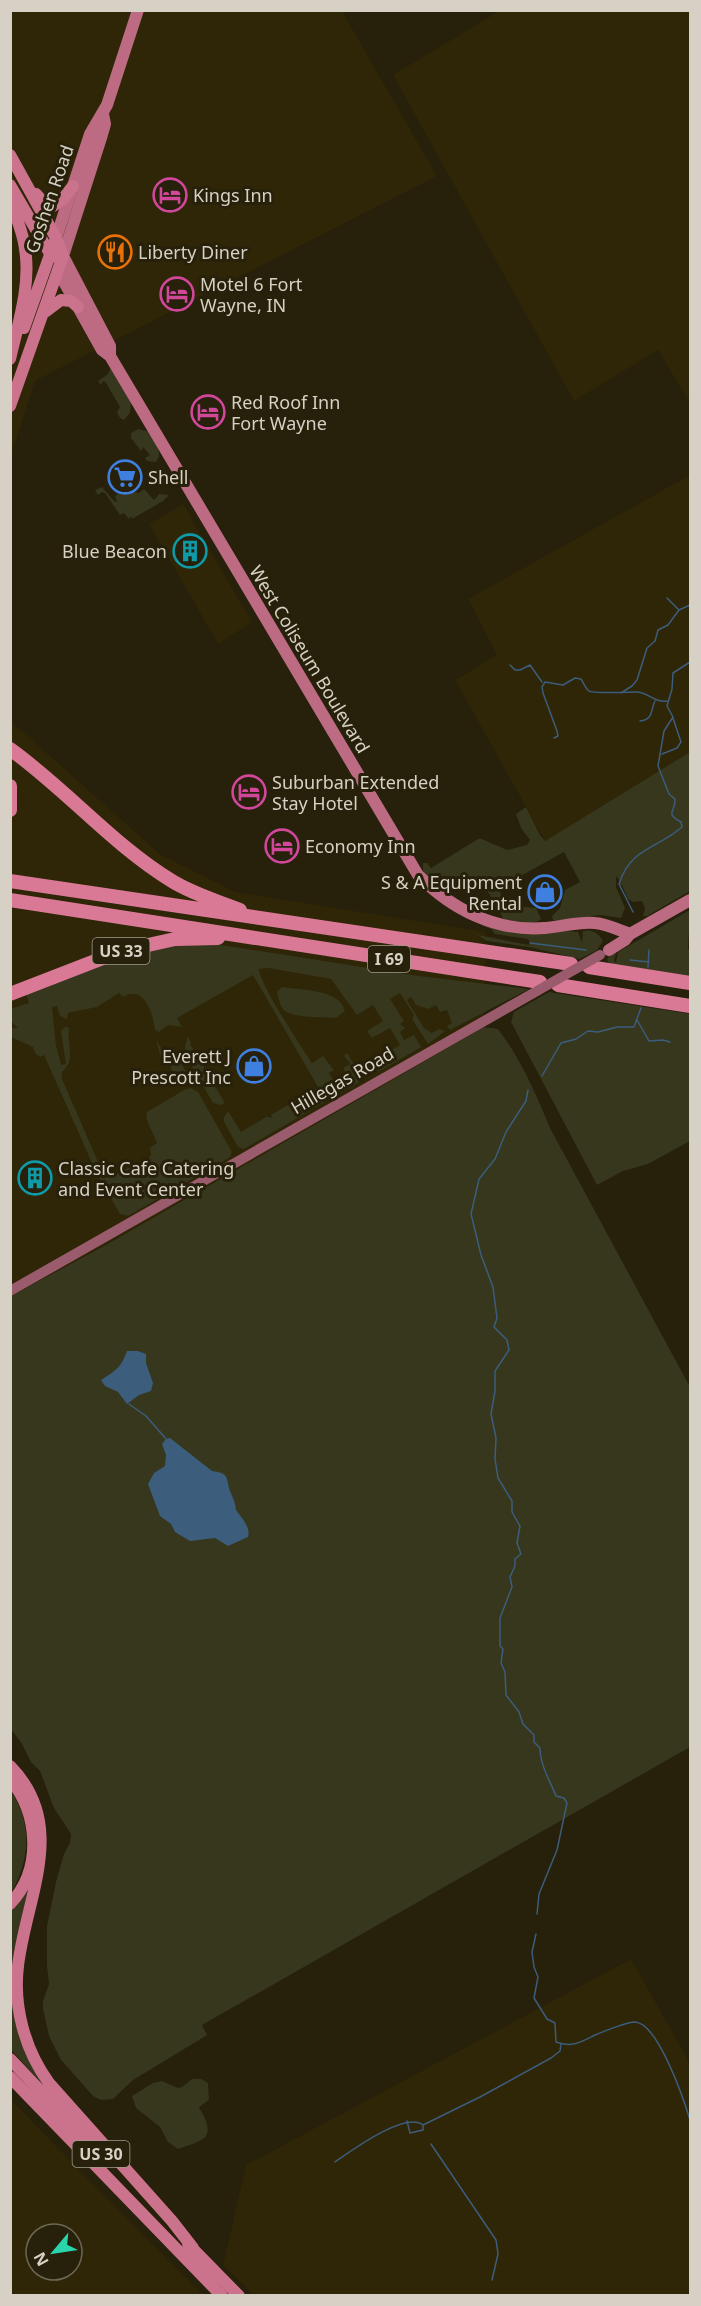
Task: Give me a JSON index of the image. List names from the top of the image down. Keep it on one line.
{"streets":{"highway":["Goshen Road","West Coliseum Boulevard","US 33","I 69","US 30"],"main road":["Hillegas Road"]},"crossings":[["Goshen Road","West Coliseum Boulevard"],["West Coliseum Boulevard","Hillegas Road"],["US 33","I 69"]],"places":{"hotel":["Kings Inn","Motel 6 Fort Wayne, IN","Red Roof Inn Fort Wayne","Suburban Extended Stay Hotel","Economy Inn"],"restaurant":["Liberty Diner"],"supermarket":["Shell"],"building":["Blue Beacon","Classic Cafe Catering and Event Center"],"shop":["S & A Equipment Rental","Everett J Prescott Inc"]},"north":"bottom left"}
